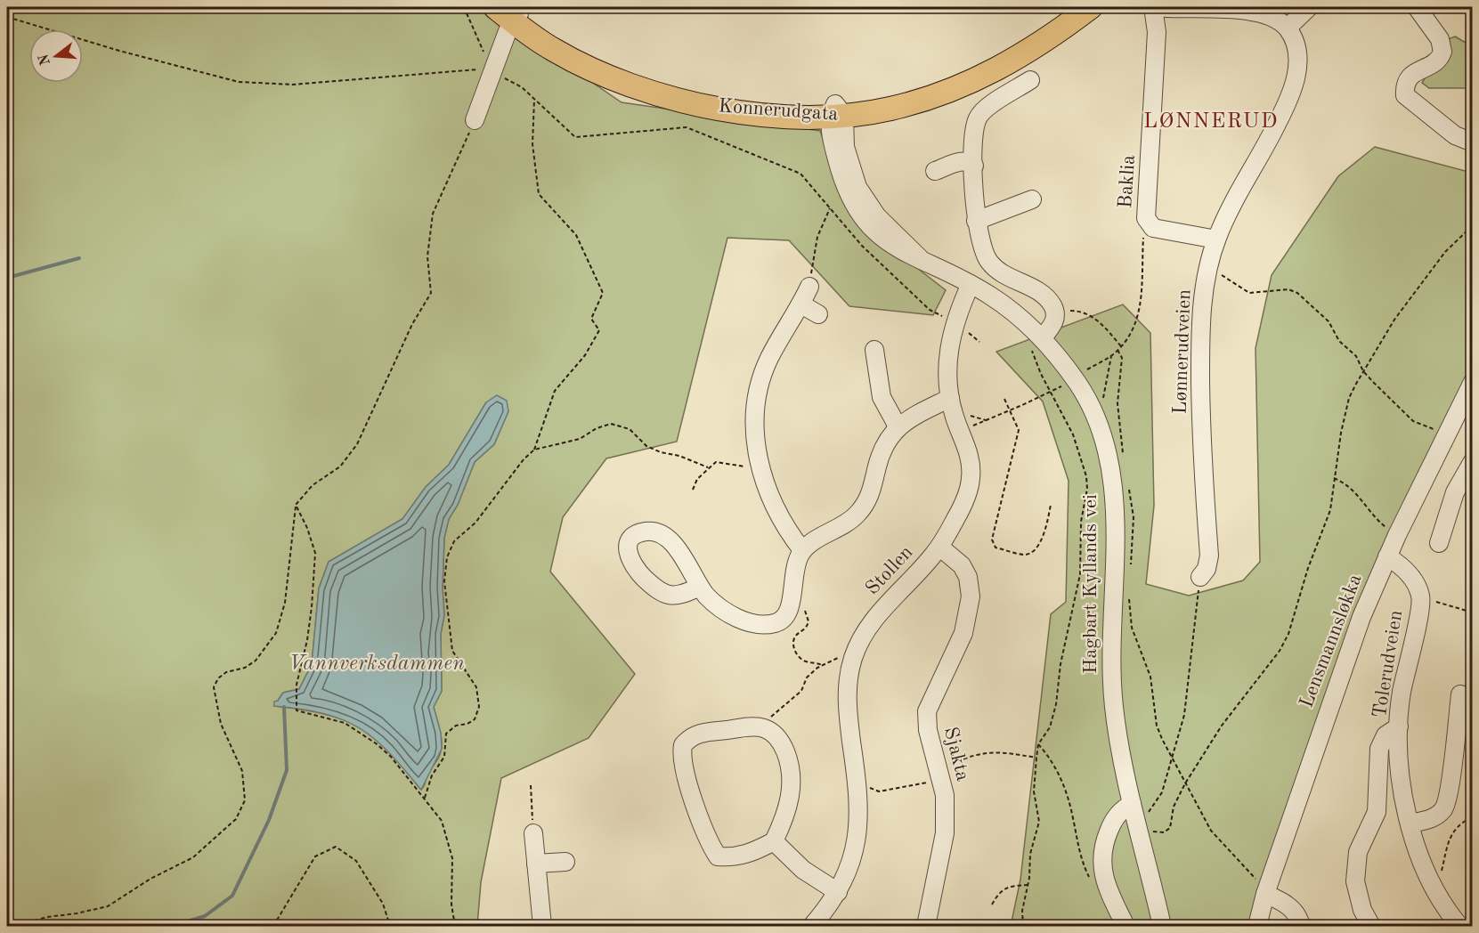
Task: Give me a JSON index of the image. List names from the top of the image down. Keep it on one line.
{"streets":{"main road":["Konnerudgata"],"street":["Baklia","Lønnerudveien","Stollen","Hagbart Kyllands vei","Lensmannsløkka","Tolerudveien","Sjakta"]},"crossings":[["Konnerudgata","Hagbart Kyllands vei"],["Baklia","Lønnerudveien"],["Stollen","Hagbart Kyllands vei"],["Stollen","Sjakta"],["Lensmannsløkka","Tolerudveien"]],"districts":["LØNNERUD"],"water":["Vannverksdammen"],"north":"left"}
